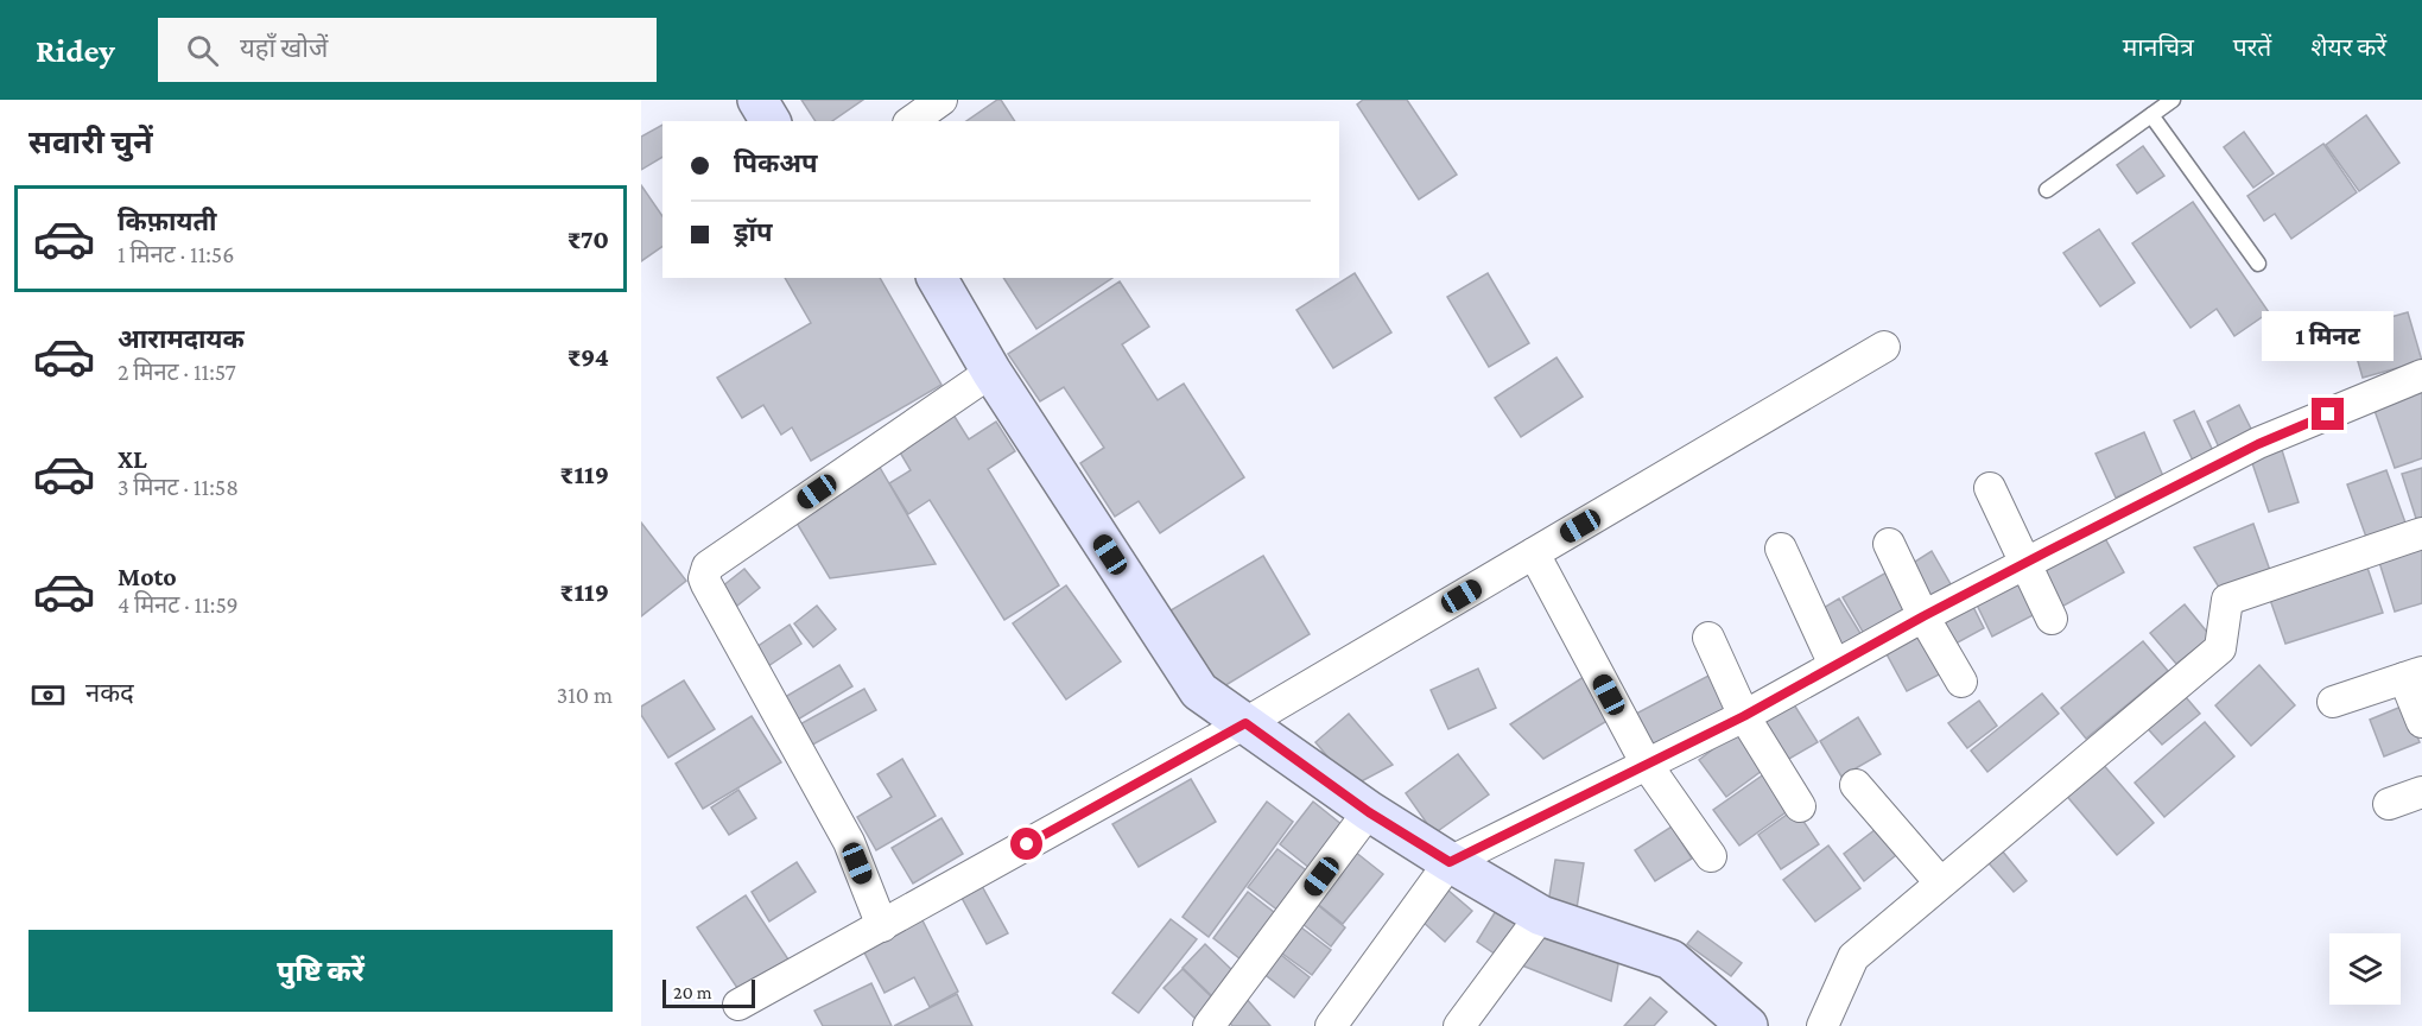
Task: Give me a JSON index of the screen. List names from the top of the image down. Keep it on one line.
{"scale_bar":"20 m","page":{"header":"Ridey","search":"यहाँ खोजें","nav":["मानचित्र","परतें","शेयर करें"],"heading":"सवारी चुनें","banner":["पिकअप","ड्रॉप"],"list":[{"name":"किफ़ायती","note":"1 मिनट · 11:56","value":"₹70"},{"name":"आरामदायक","note":"2 मिनट · 11:57","value":"₹94"},{"name":"XL","note":"3 मिनट · 11:58","value":"₹119"},{"name":"Moto","note":"4 मिनट · 11:59","value":"₹119"}],"bubble":"1 मिनट","pay":["नकद","310 m"],"buttons":"पुष्टि करें","scale":"20 m"}}
